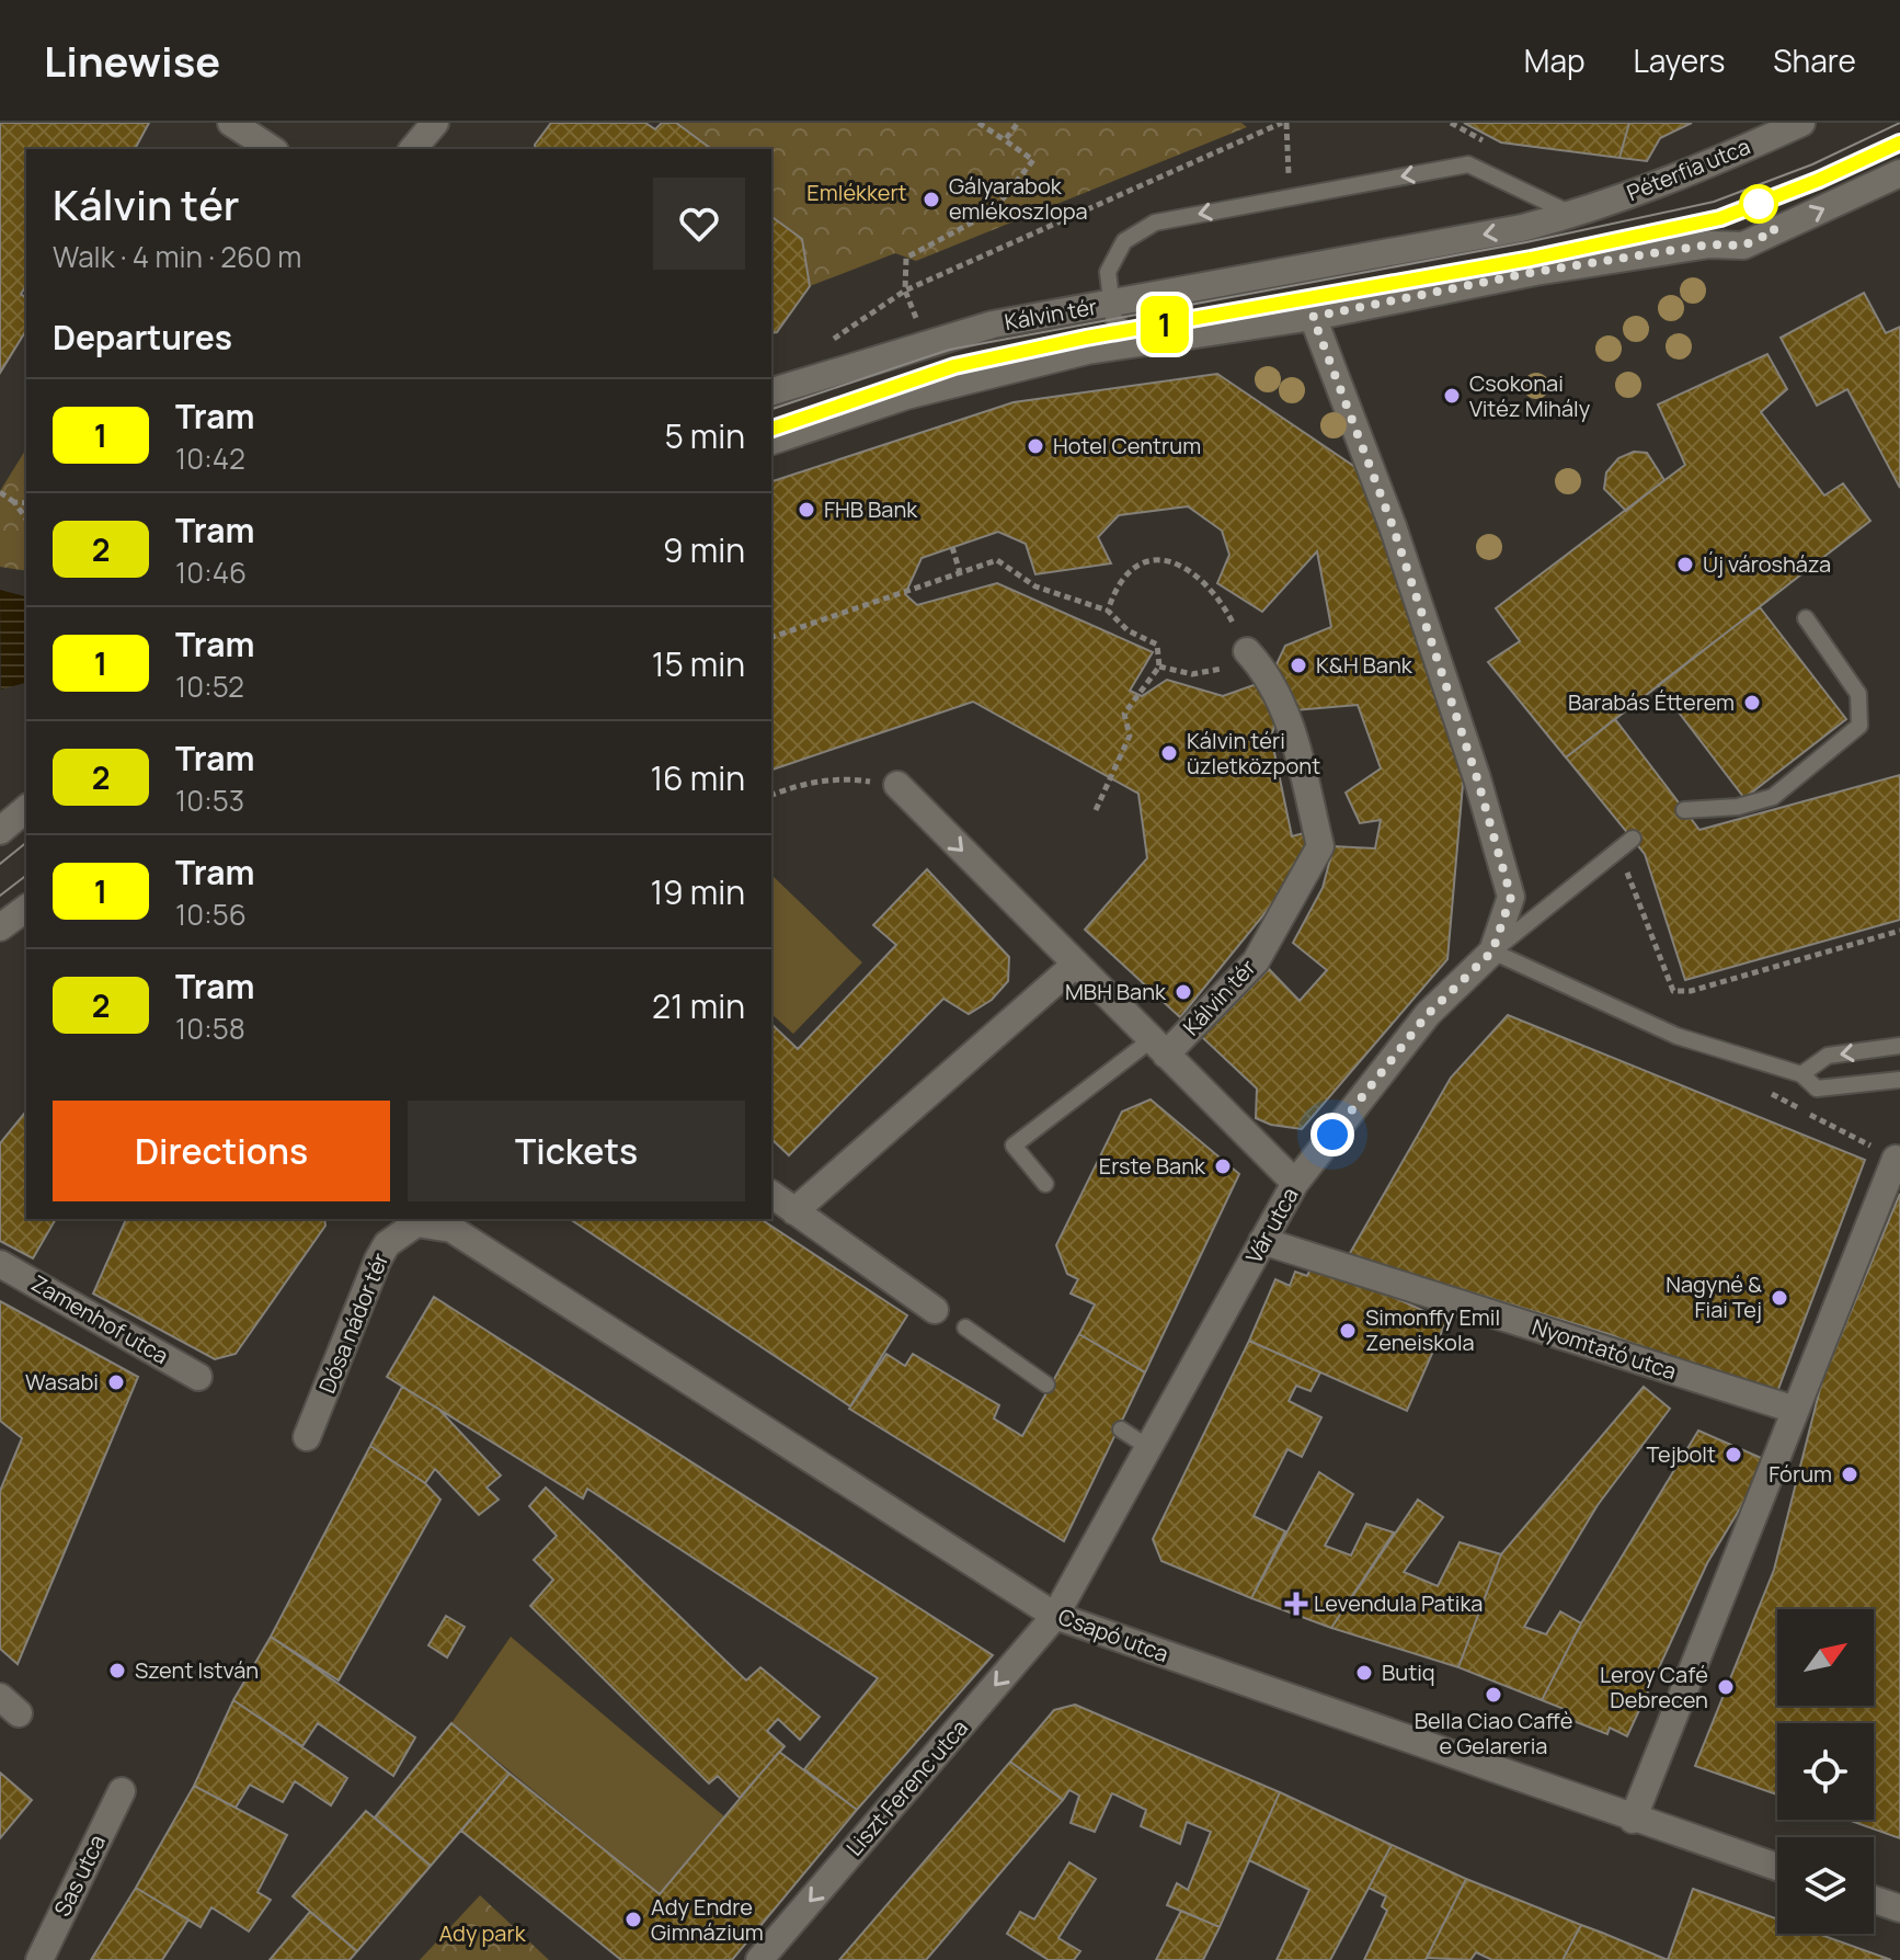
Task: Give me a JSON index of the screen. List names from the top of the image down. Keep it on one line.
{"streets":{"street":["Péterfia utca","Kálvin tér","Vár utca","Zamenhof utca","Dósa nádor tér","Nyomtató utca","Csapó utca","Liszt Ferenc utca","Sas utca"]},"crossings":[["Péterfia utca","Kálvin tér"],["Kálvin tér","Vár utca"],["Vár utca","Nyomtató utca"],["Vár utca","Csapó utca"],["Vár utca","Liszt Ferenc utca"],["Dósa nádor tér","Csapó utca"],["Csapó utca","Liszt Ferenc utca"]],"one_way":["Liszt Ferenc utca"],"parks":["Emlékkert","Ady park"],"places":{"other":["Gályarabok emlékoszlopa","Csokonai Vitéz Mihály","Hotel Centrum","FHB Bank","Új városháza","K&H Bank","Barabás Étterem","Kálvin téri üzletközpont","MBH Bank","Erste Bank","Nagyné & Fiai Tej","Simonffy Emil Zeneiskola","Wasabi","Tejbolt","Fórum","Szent István","Butiq","Leroy Café Debrecen","Bella Ciao Caffè e Gelareria","Ady Endre Gimnázium"],"health":["Levendula Patika"]},"lines":["tram line 1"],"north":"top right","page":{"header":"Linewise","nav":["Map","Layers","Share"],"on_map":"1","heading":[["Kálvin tér","Walk · 4 min · 260 m"],"Departures"],"list":[{"mark":"1","name":"Tram","note":"10:42","value":"5 min"},{"mark":"2","name":"Tram","note":"10:46","value":"9 min"},{"mark":"1","name":"Tram","note":"10:52","value":"15 min"},{"mark":"2","name":"Tram","note":"10:53","value":"16 min"},{"mark":"1","name":"Tram","note":"10:56","value":"19 min"},{"mark":"2","name":"Tram","note":"10:58","value":"21 min"}],"buttons":["Directions","Tickets"]}}
